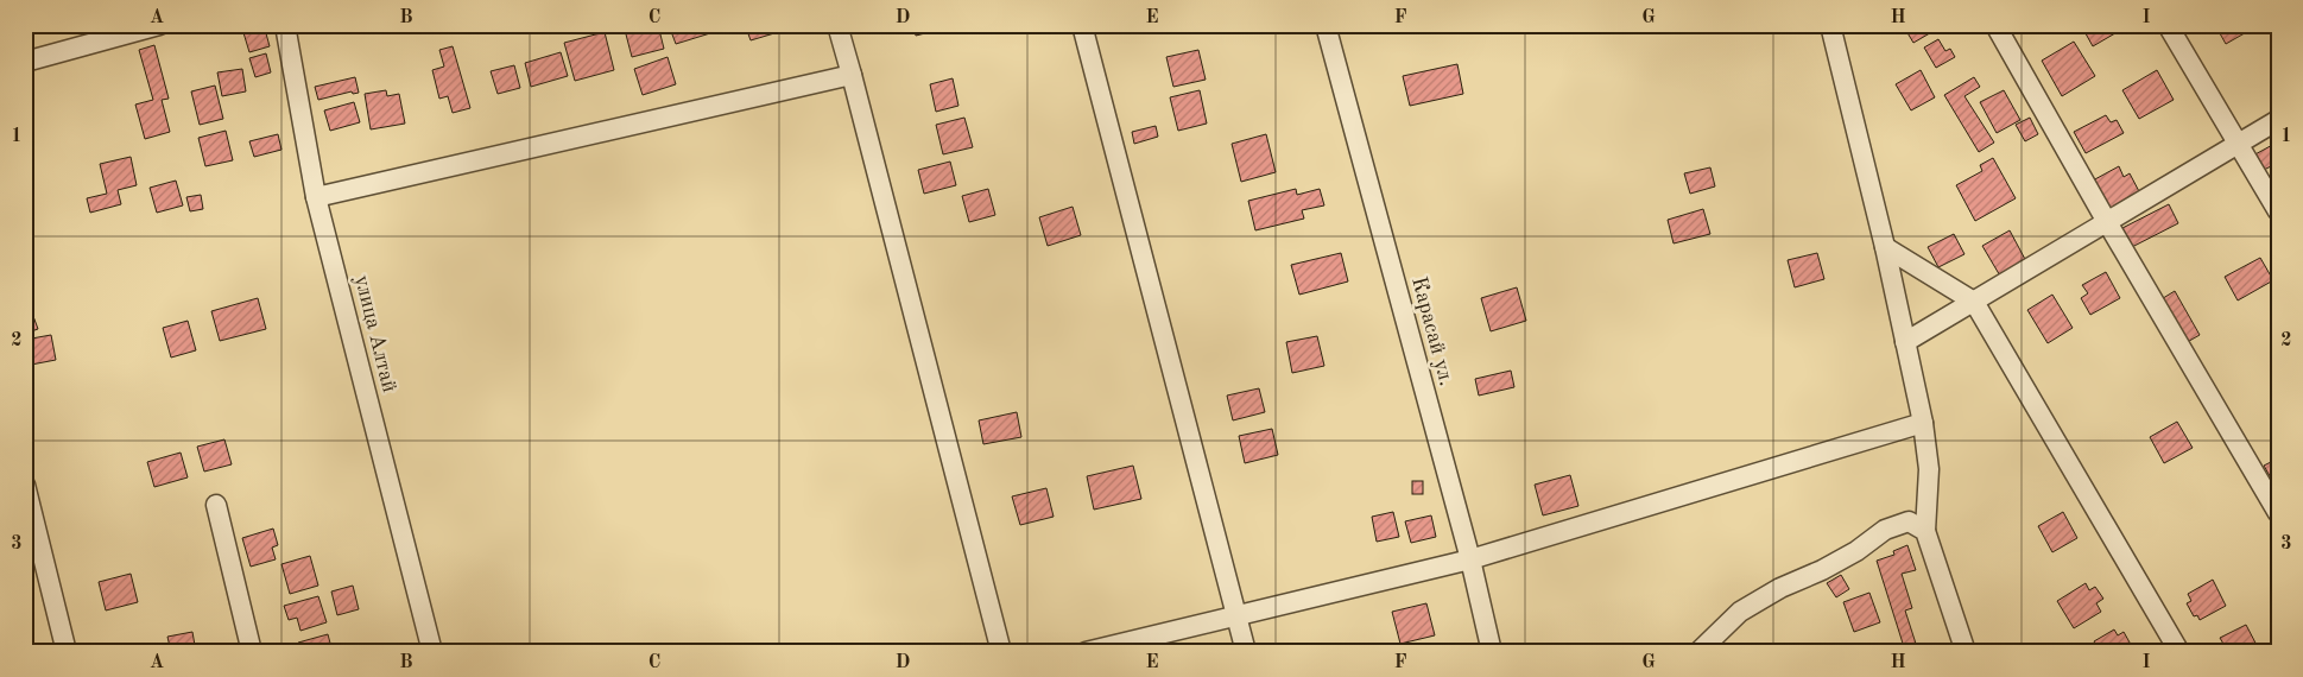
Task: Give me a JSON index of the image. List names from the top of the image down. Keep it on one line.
{"streets":{"street":["Карасай ул.","улица Алтай"]},"grid":{"columns":["A","B","C","D","E","F","G","H","I"],"rows":["1","2","3"]}}
